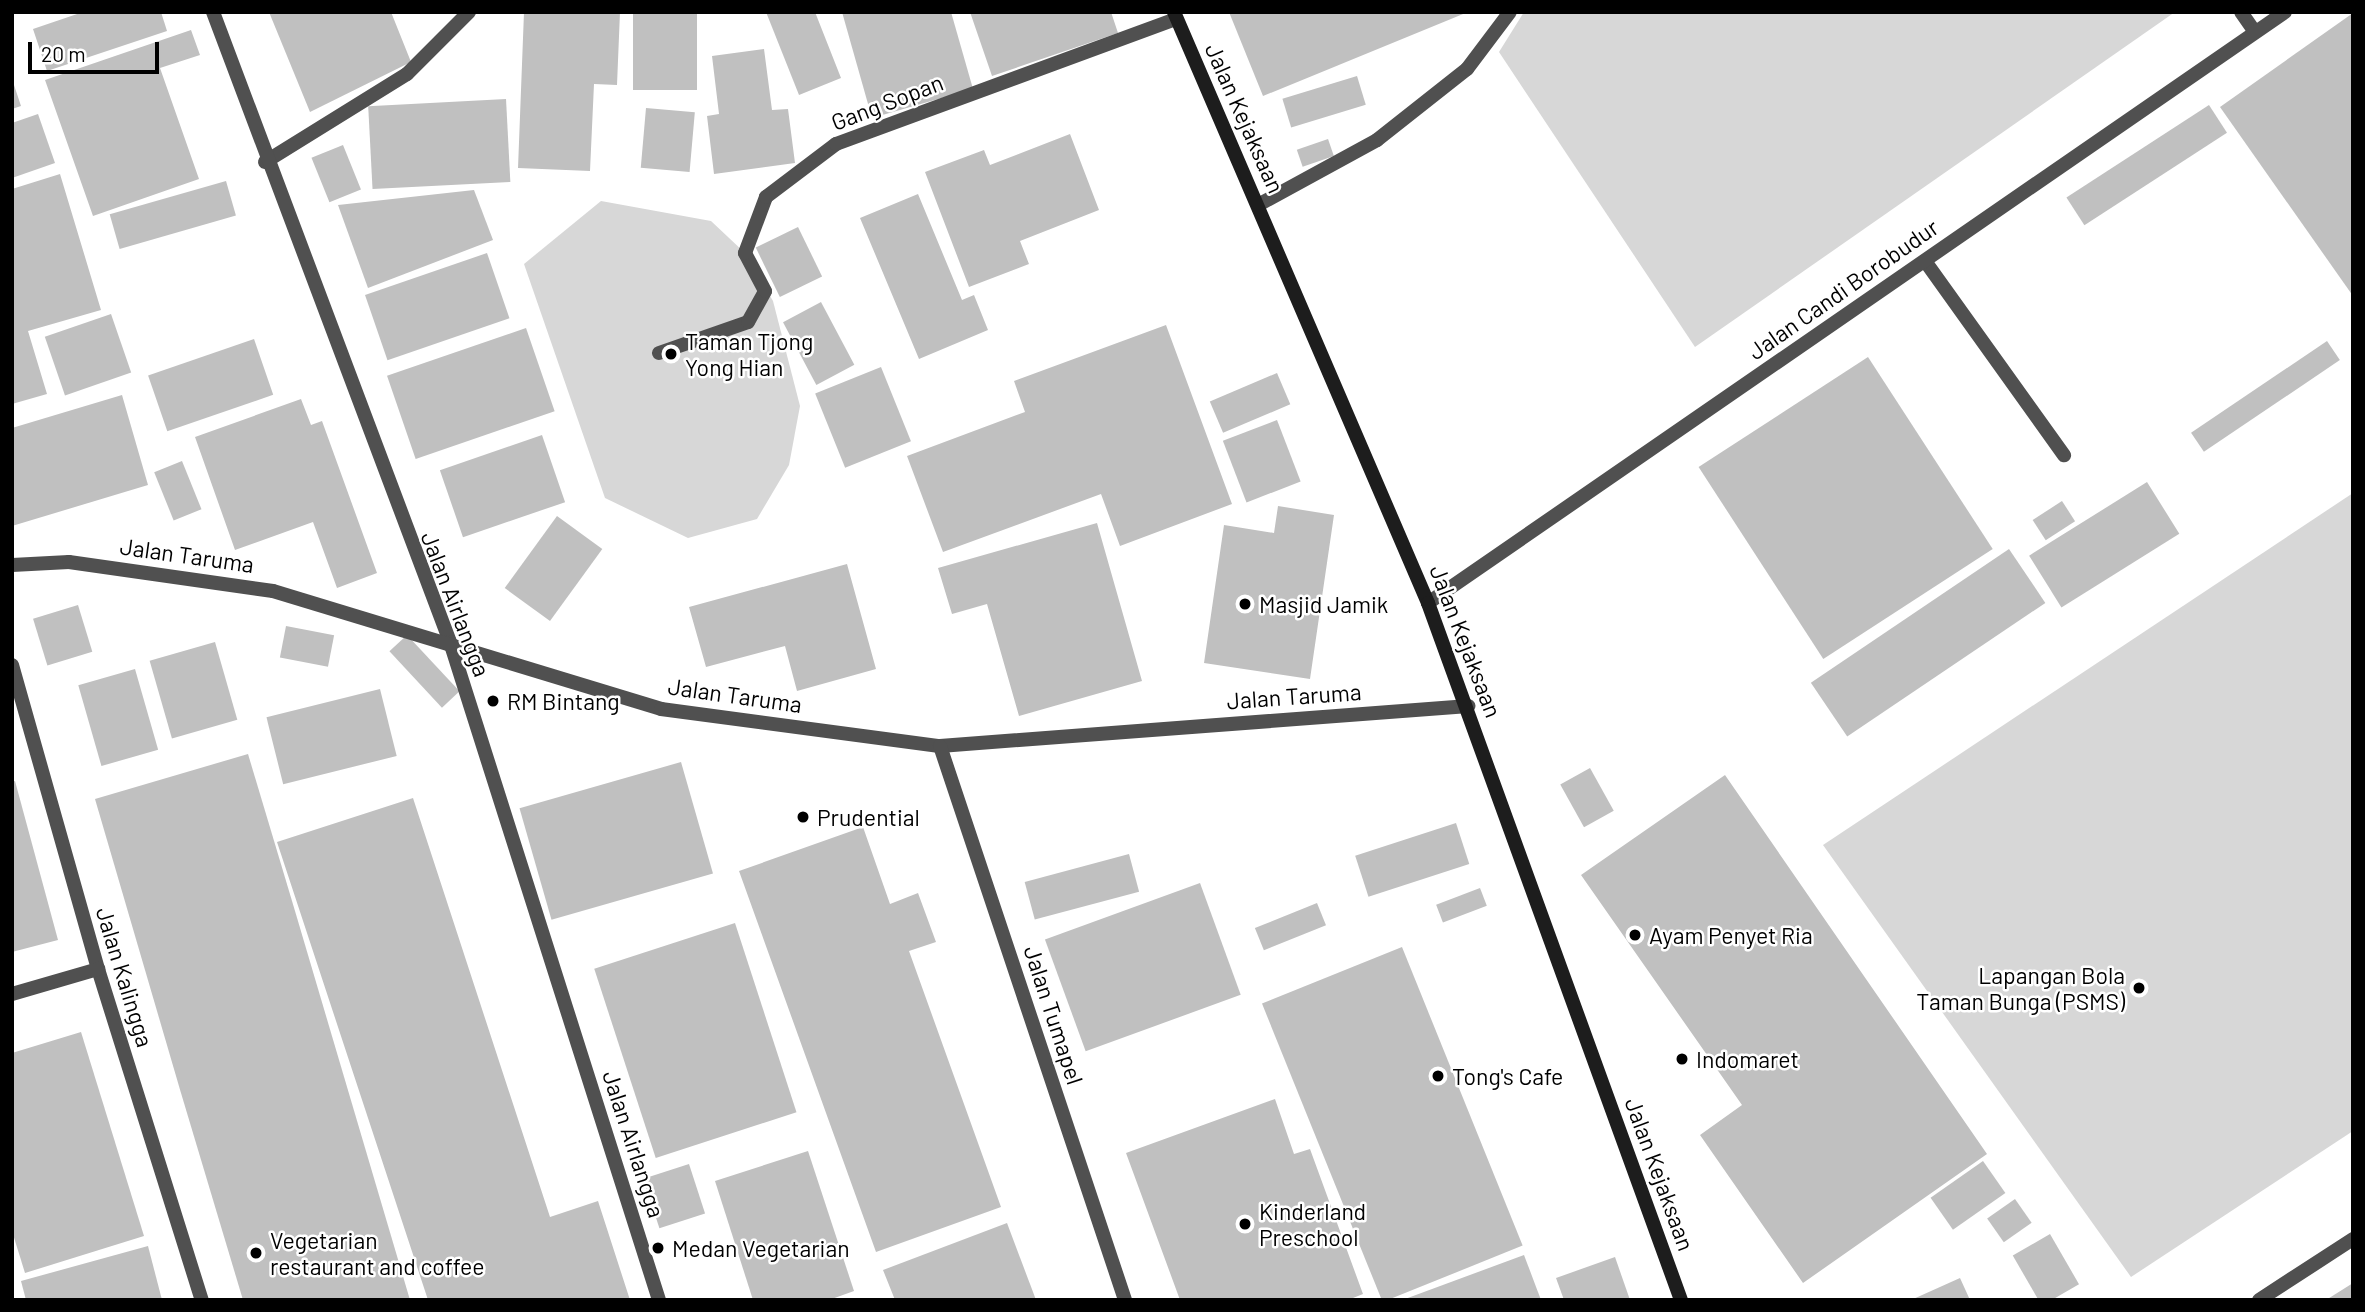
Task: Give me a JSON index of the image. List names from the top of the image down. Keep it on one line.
{"streets":{"main road":["Jalan Kejaksaan"],"street":["Gang Sopan","Jalan Candi Borobudur","Jalan Taruma","Jalan Airlangga","Jalan Kalingga","Jalan Tumapel"]},"crossings":[["Gang Sopan","Jalan Kejaksaan"],["Jalan Kejaksaan","Jalan Candi Borobudur"],["Jalan Kejaksaan","Jalan Taruma"],["Jalan Taruma","Jalan Airlangga"],["Jalan Taruma","Jalan Tumapel"]],"places":["Taman Tjong Yong Hian","Masjid Jamik","RM Bintang","Prudential","Ayam Penyet Ria","Lapangan Bola Taman Bunga (PSMS)","Indomaret","Tong's Cafe","Kinderland Preschool","Medan Vegetarian","Vegetarian restaurant and coffee"],"scale_bar":"20 m"}
